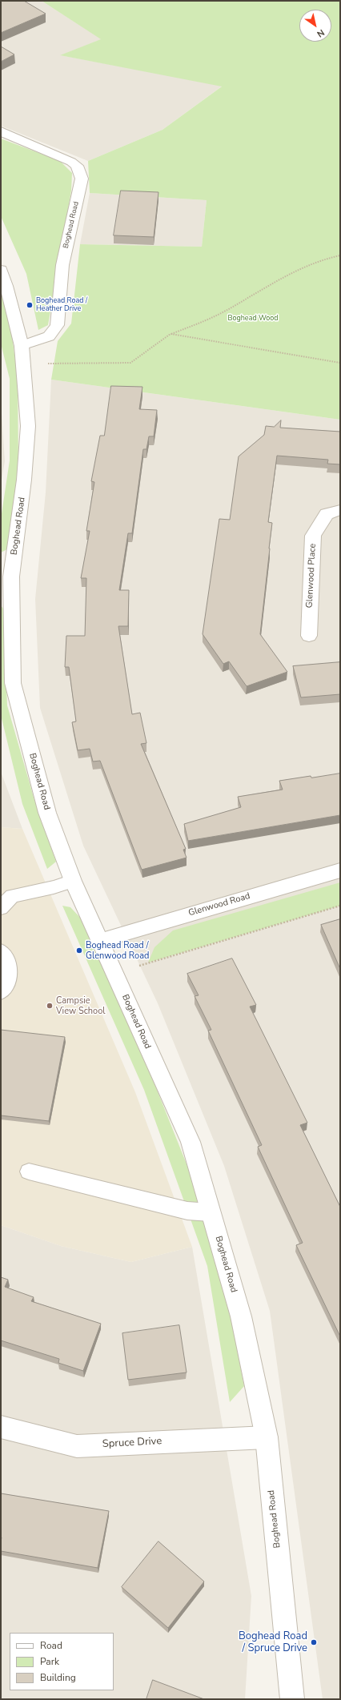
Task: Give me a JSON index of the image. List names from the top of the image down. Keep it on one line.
{"streets":{"street":["Boghead Road","Glenwood Place","Glenwood Road","Spruce Drive"]},"crossings":[["Boghead Road","Glenwood Road"],["Boghead Road","Spruce Drive"]],"parks":["Boghead Wood"],"places":["Boghead Road / Heather Drive","Boghead Road / Glenwood Road","Campsie View School","Boghead Road / Spruce Drive"],"legend":["Road","Park","Building"],"north":"bottom right"}
